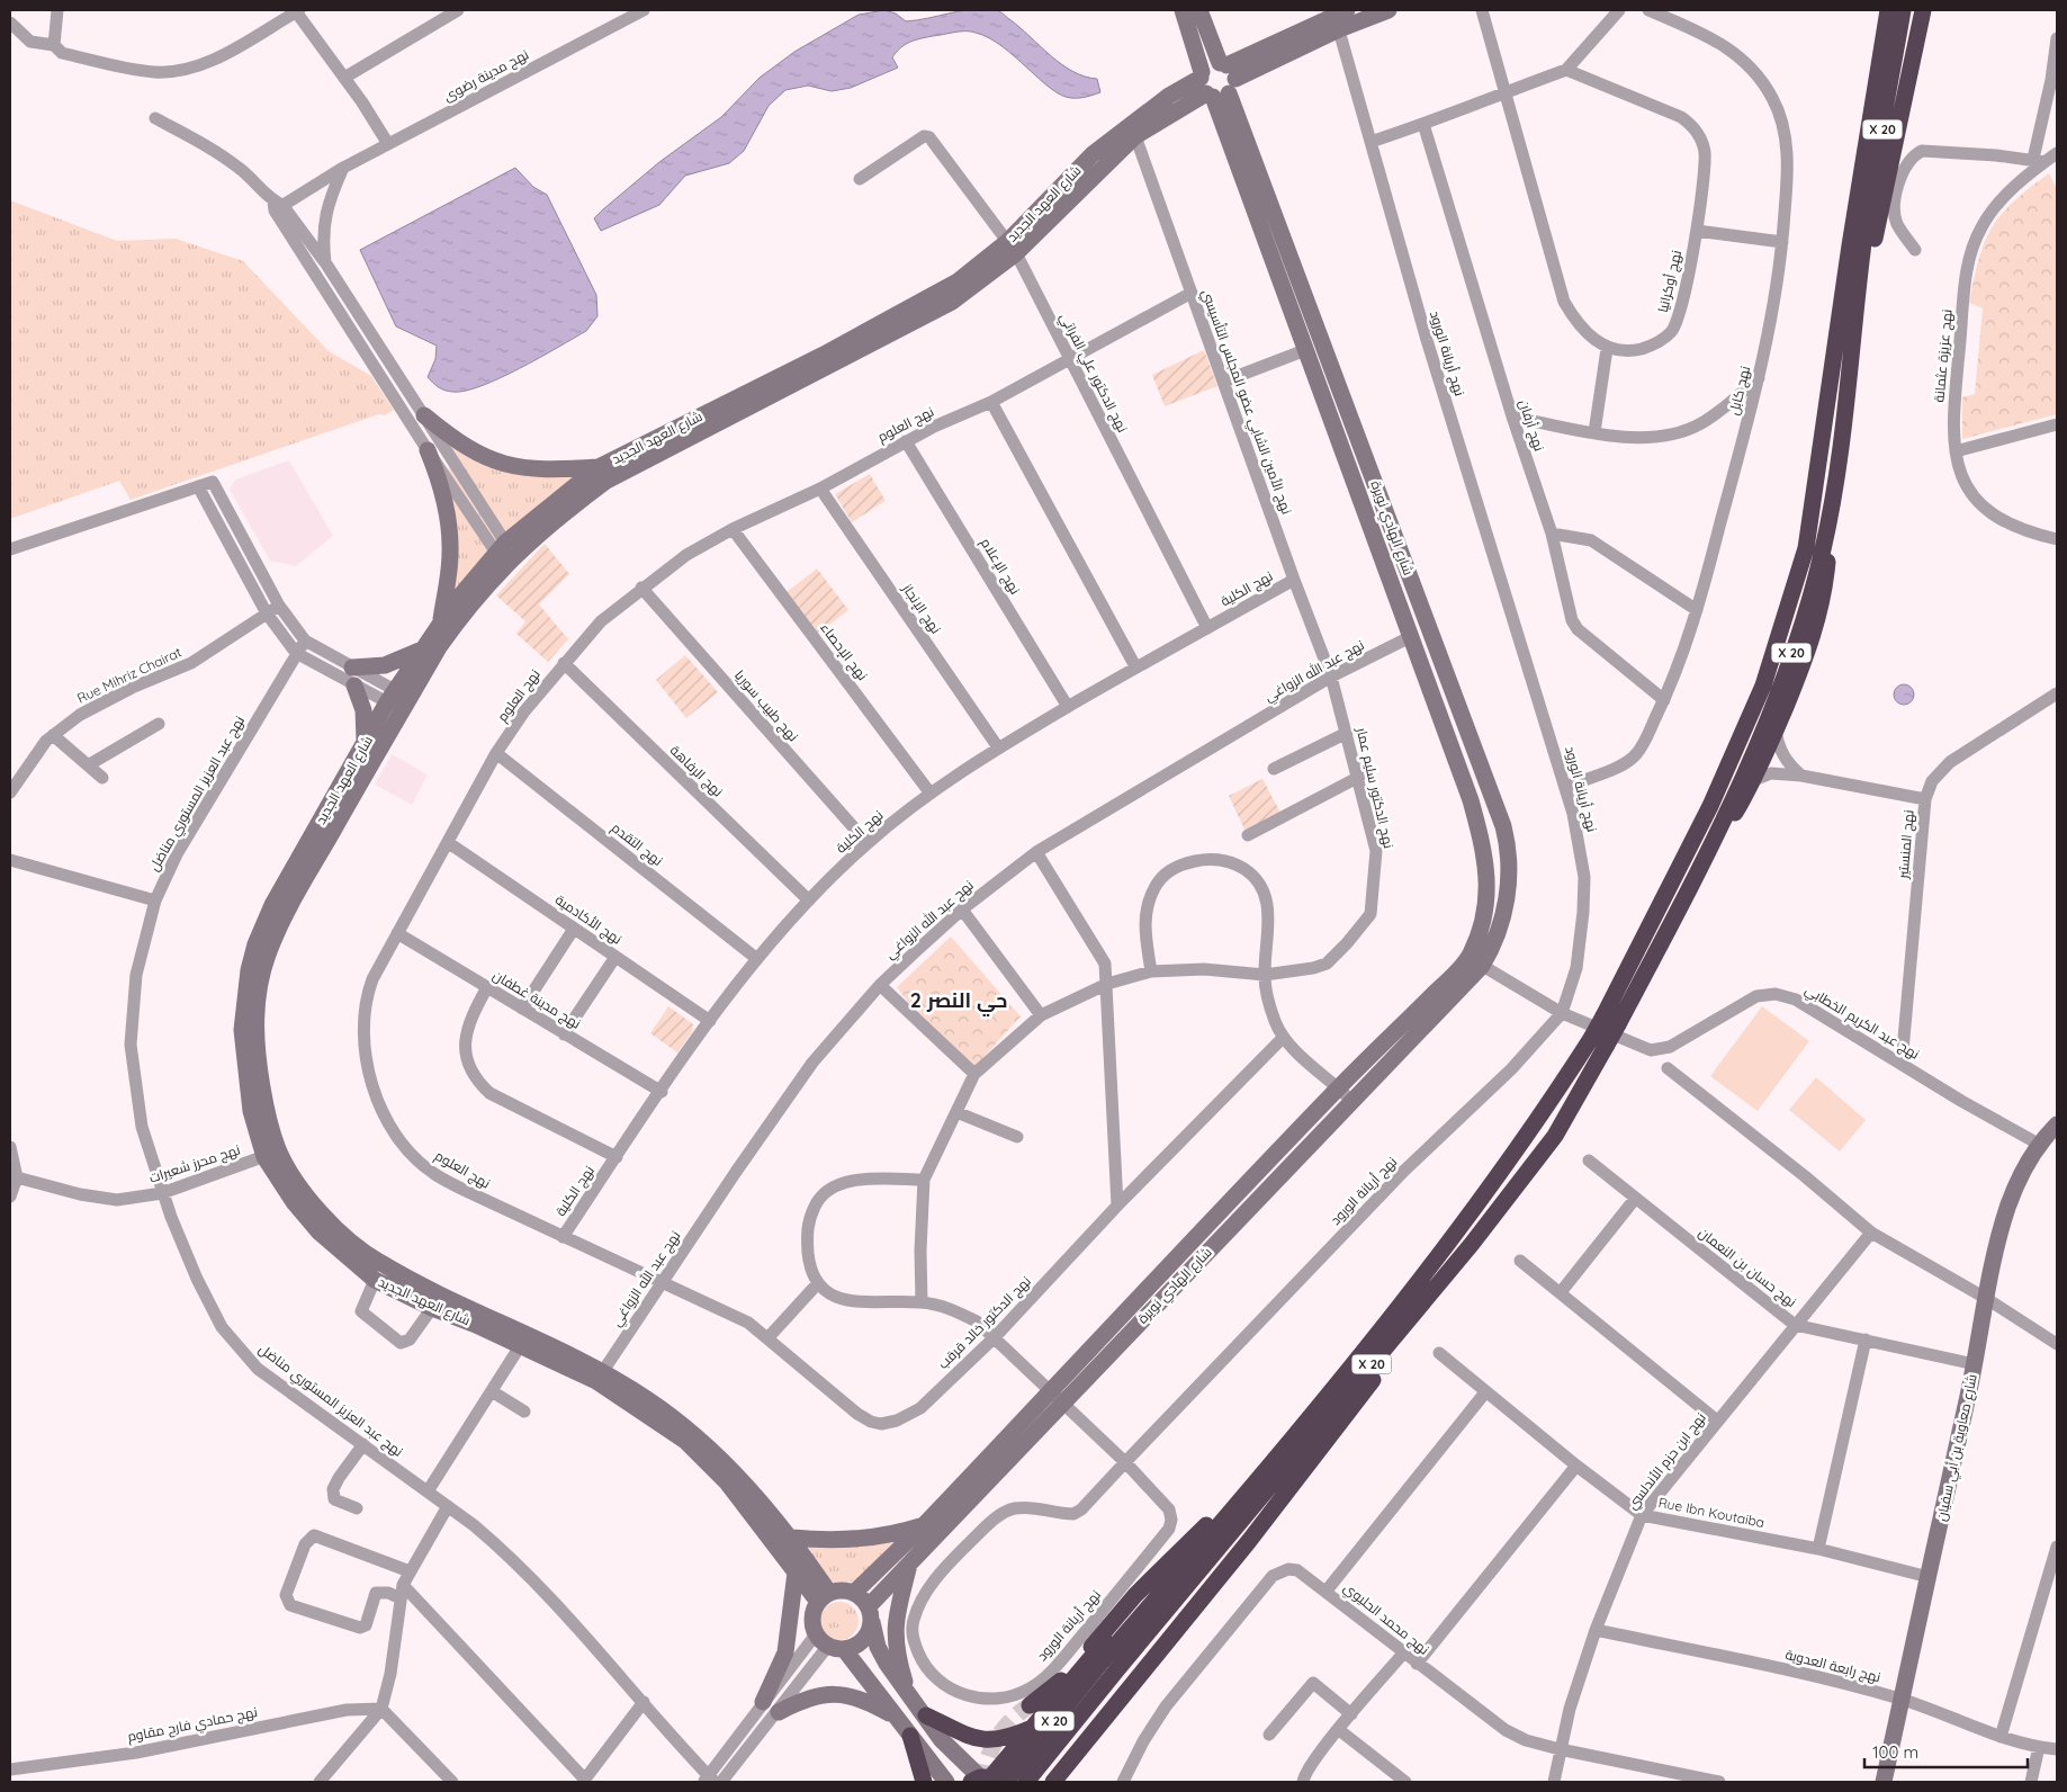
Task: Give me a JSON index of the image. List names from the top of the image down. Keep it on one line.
{"streets":{"highway":["X 20"],"main road":["شارع العهد الجديد","شارع الهادي نويرة","شارع معاوية بن أبي سفيان"],"street":["نهج مدينة رضوى","نهج أوكرانيا","نهج أريانة الورود","نهج عزيزة عثمانة","نهج الدكتور علي الفراتي","نهج كابل","نهج الأمين الشابي عضو المجلس التأسيسي","نهج العلوم","نهج أرفان","نهج الإعلام","نهج الكلية","نهج الإنجاز","نهج الإحصاء","نهج عبد الله الزواغي","Rue Mihriz Chairat","نهج طبيب سوريا","نهج الرفاهة","نهج الدكتور سليم عمار","نهج عبد العزيز المستوري مناضل","نهج التقدم","نهج المنستير","نهج الأكادمية","نهج مدينة غطفان","نهج عبد الكريم الخطابي","نهج محرز شعيرات","نهج حسان بن النعمان","نهج الدكتور خالد قرقب","نهج ابن حزم الأندلسي","Rue Ibn Koutaiba","نهج محمد الحليوي","نهج رابعة العدوية","نهج حمادي فارح مقاوم"]},"crossings":[["شارع العهد الجديد","نهج أريانة الورود"],["شارع العهد الجديد","نهج الدكتور علي الفراتي"],["شارع العهد الجديد","نهج الأمين الشابي عضو المجلس التأسيسي"],["شارع العهد الجديد","شارع الهادي نويرة"],["شارع العهد الجديد","نهج عبد الله الزواغي"],["شارع العهد الجديد","نهج محرز شعيرات"],["نهج أريانة الورود","نهج كابل"],["نهج أريانة الورود","شارع الهادي نويرة"],["نهج أريانة الورود","نهج عبد الكريم الخطابي"],["نهج الدكتور علي الفراتي","نهج العلوم"],["نهج الدكتور علي الفراتي","نهج الكلية"],["نهج كابل","نهج أرفان"],["نهج الأمين الشابي عضو المجلس التأسيسي","نهج العلوم"],["نهج الأمين الشابي عضو المجلس التأسيسي","نهج الكلية"],["نهج الأمين الشابي عضو المجلس التأسيسي","نهج عبد الله الزواغي"],["نهج الأمين الشابي عضو المجلس التأسيسي","نهج الدكتور سليم عمار"],["نهج العلوم","نهج الإعلام"],["نهج العلوم","نهج الكلية"],["نهج العلوم","نهج الإنجاز"],["نهج العلوم","نهج الإحصاء"],["نهج العلوم","نهج عبد الله الزواغي"],["نهج العلوم","نهج طبيب سوريا"],["نهج العلوم","نهج الرفاهة"],["نهج العلوم","نهج التقدم"],["نهج العلوم","نهج الأكادمية"],["نهج العلوم","نهج مدينة غطفان"],["نهج العلوم","نهج الدكتور خالد قرقب"],["شارع الهادي نويرة","نهج عبد الله الزواغي"],["شارع الهادي نويرة","نهج عبد الكريم الخطابي"],["نهج الإعلام","نهج الكلية"],["نهج الكلية","نهج الإنجاز"],["نهج الكلية","نهج الإحصاء"],["نهج الكلية","نهج طبيب سوريا"],["نهج الكلية","نهج الرفاهة"],["نهج الكلية","نهج التقدم"],["نهج الكلية","نهج الأكادمية"],["نهج الكلية","نهج مدينة غطفان"],["نهج عبد الله الزواغي","نهج الدكتور سليم عمار"],["نهج عبد الله الزواغي","نهج الدكتور خالد قرقب"],["نهج عبد العزيز المستوري مناضل","نهج محرز شعيرات"],["نهج المنستير","نهج عبد الكريم الخطابي"],["نهج عبد الكريم الخطابي","شارع معاوية بن أبي سفيان"],["نهج حسان بن النعمان","شارع معاوية بن أبي سفيان"],["نهج حسان بن النعمان","نهج ابن حزم الأندلسي"],["شارع معاوية بن أبي سفيان","Rue Ibn Koutaiba"],["شارع معاوية بن أبي سفيان","نهج رابعة العدوية"],["نهج ابن حزم الأندلسي","Rue Ibn Koutaiba"],["نهج ابن حزم الأندلسي","نهج محمد الحليوي"],["نهج ابن حزم الأندلسي","نهج رابعة العدوية"]],"districts":["حي النصر 2"],"scale_bar":"100 m"}
